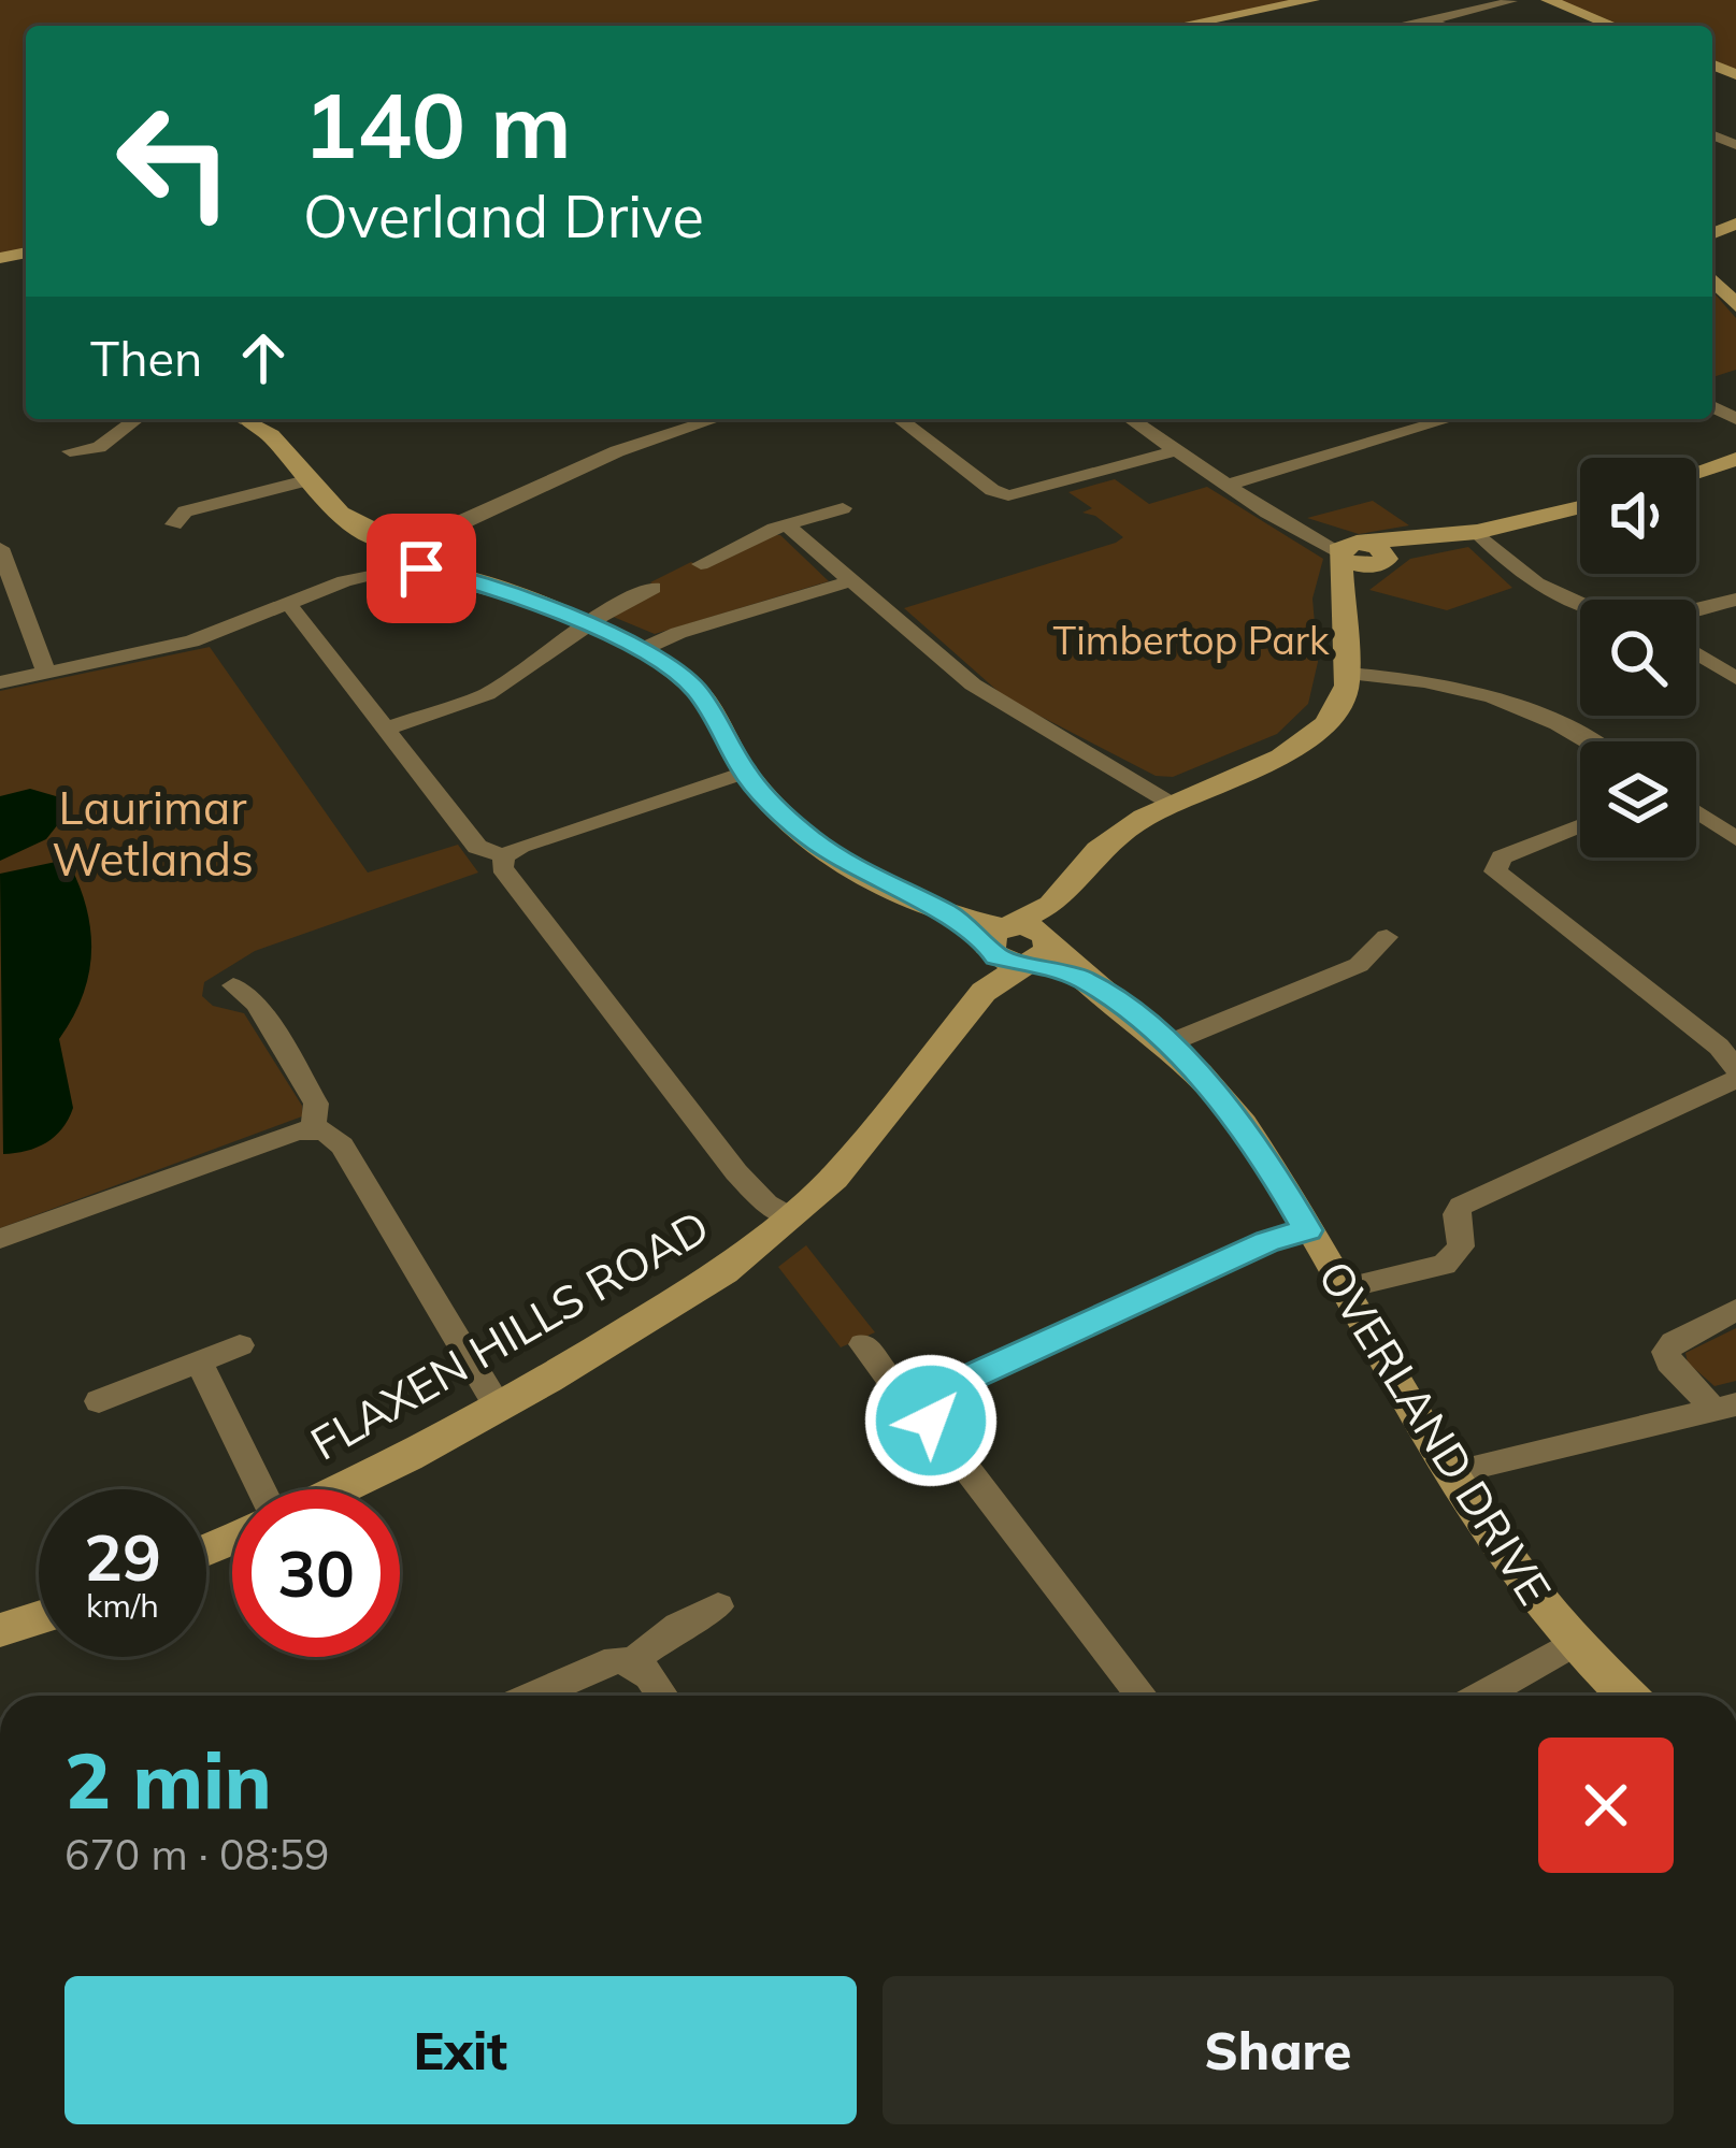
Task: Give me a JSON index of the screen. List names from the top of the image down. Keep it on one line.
{"streets":{"street":["FLAXEN HILLS ROAD","OVERLAND DRIVE"]},"crossings":[["FLAXEN HILLS ROAD","OVERLAND DRIVE"]],"parks":["Timbertop Park","Laurimar Wetlands"],"page":{"turn":["140 m","Overland Drive"],"then":"Then","speed":"29 km/h","limit":"30","heading":["2 min","670 m · 08:59"],"buttons":["Exit","Share"]}}
